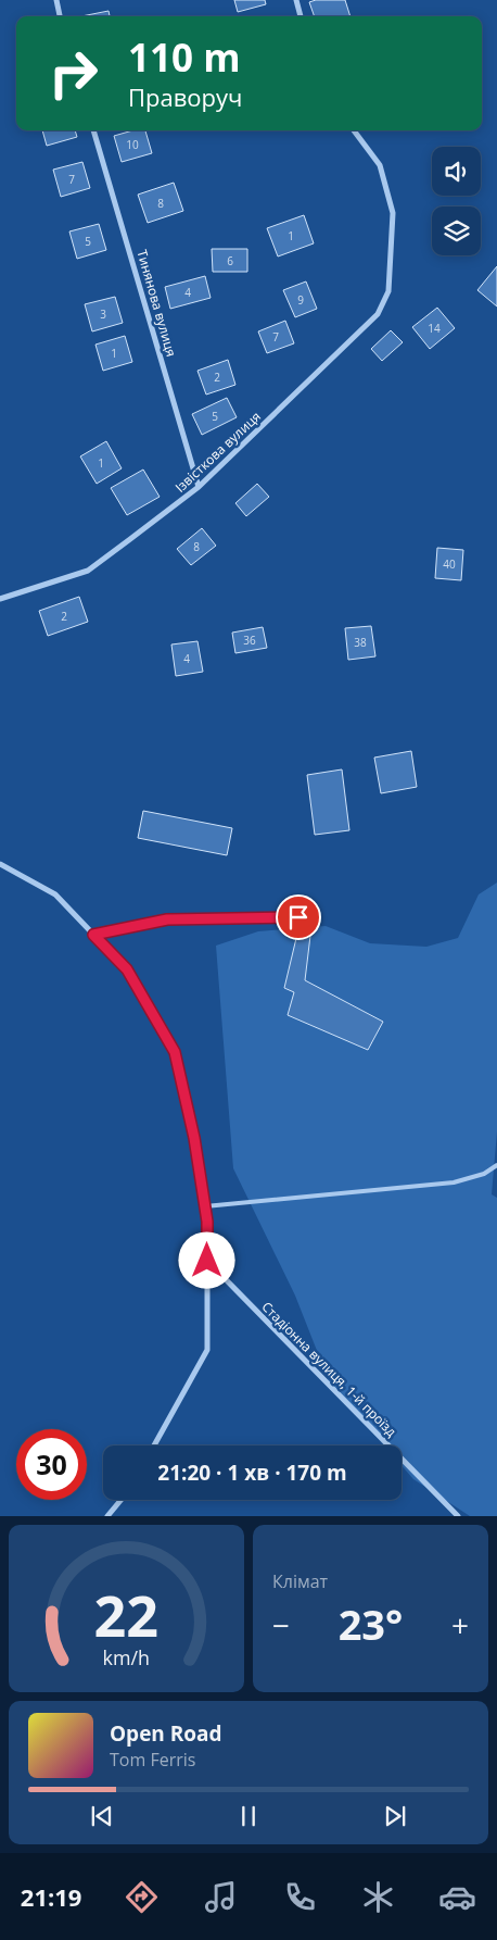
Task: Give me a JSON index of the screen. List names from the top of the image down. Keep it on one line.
{"streets":{"street":["Тинянова вулиця","Iзвiсткова вулиця","Стадіонна вулиця, 1-й проїзд"]},"crossings":[["Тинянова вулиця","Iзвiсткова вулиця"]],"house_numbers":["10","7","8","1","5","6","4","9","3","14","7","1","2","5","1","8","40","2","36","38","4"],"page":{"turn":["110 m","Праворуч"],"limit":"30","trip":"21:20 · 1 хв · 170 m","tile":"Клімат","heat":["−","23°","+"],"song":["Open Road","Tom Ferris"],"tabs":"21:19","gauge":["22","km/h"]}}
